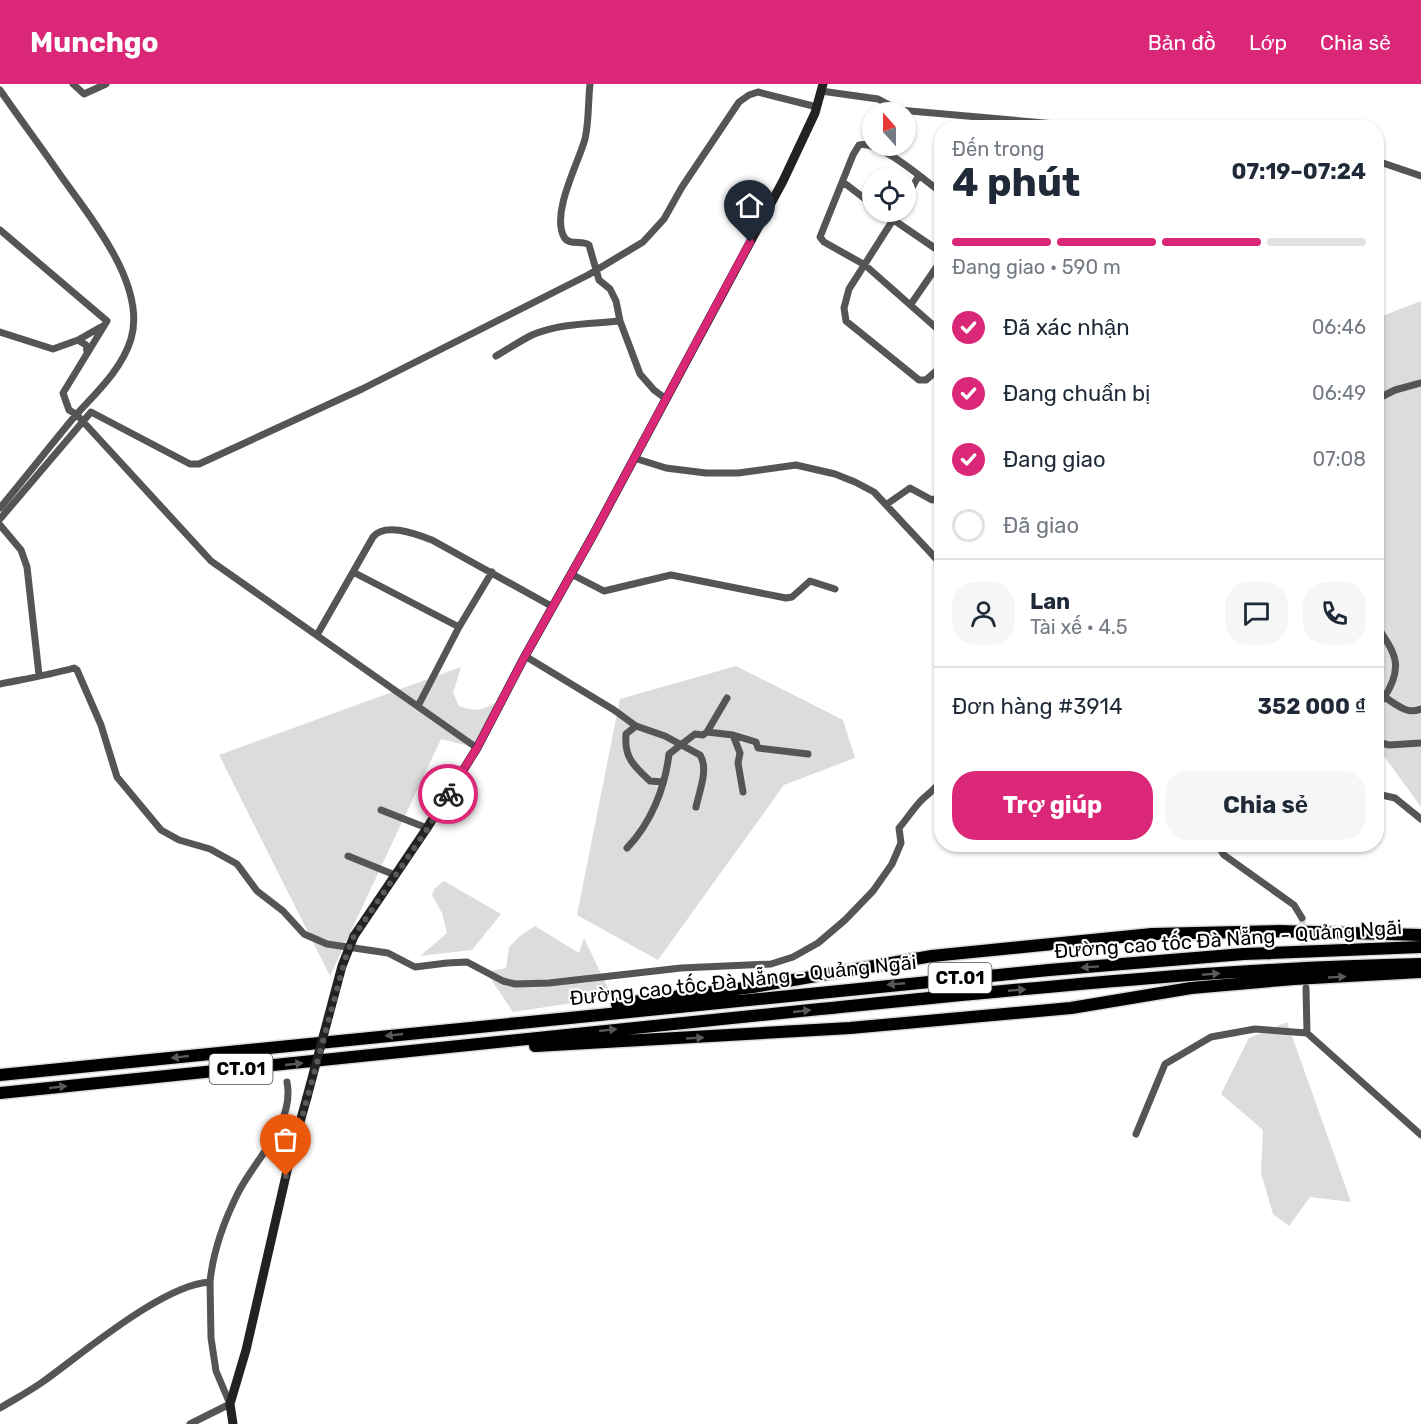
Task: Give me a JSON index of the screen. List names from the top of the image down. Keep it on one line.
{"streets":{"highway":["Đường cao tốc Đà Nẵng - Quảng Ngãi","CT.01"]},"crossings":[["Đường cao tốc Đà Nẵng - Quảng Ngãi","CT.01"]],"north":"top","page":{"header":"Munchgo","nav":["Bản đồ","Lớp","Chia sẻ"],"heading":["4 phút","Đến trong","07:19–07:24"],"panel":["Lan","Tài xế · 4.5","Đơn hàng #3914","352 000 ₫"],"bar":"Đang giao · 590 m","list":[["Đã xác nhận","06:46"],["Đang chuẩn bị","06:49"],["Đang giao","07:08"],"Đã giao"],"buttons":["Trợ giúp","Chia sẻ"]}}
